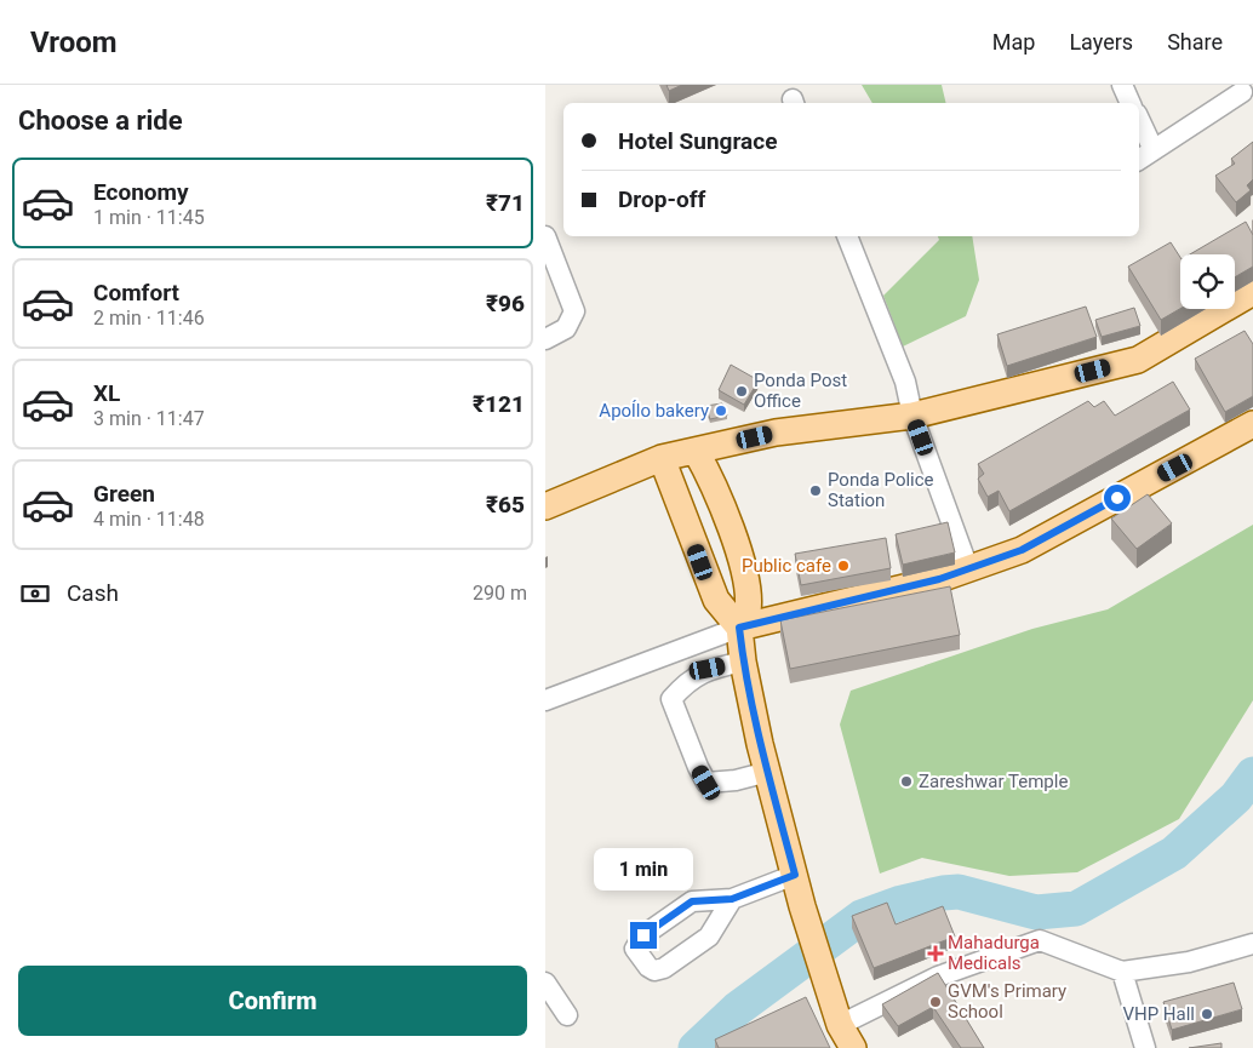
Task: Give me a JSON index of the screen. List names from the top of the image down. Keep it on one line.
{"places":{"other":["Ponda Post Office","Apoĺlo bakery","Ponda Police Station","Public cafe","Zareshwar Temple","GVM's Primary School","VHP Hall"],"health":["Mahadurga Medicals"]},"page":{"header":"Vroom","nav":["Map","Layers","Share"],"heading":"Choose a ride","banner":["Hotel Sungrace","Drop-off"],"list":[{"name":"Economy","note":"1 min · 11:45","value":"₹71"},{"name":"Comfort","note":"2 min · 11:46","value":"₹96"},{"name":"XL","note":"3 min · 11:47","value":"₹121"},{"name":"Green","note":"4 min · 11:48","value":"₹65"}],"pay":["Cash","290 m"],"bubble":"1 min","buttons":"Confirm"}}
